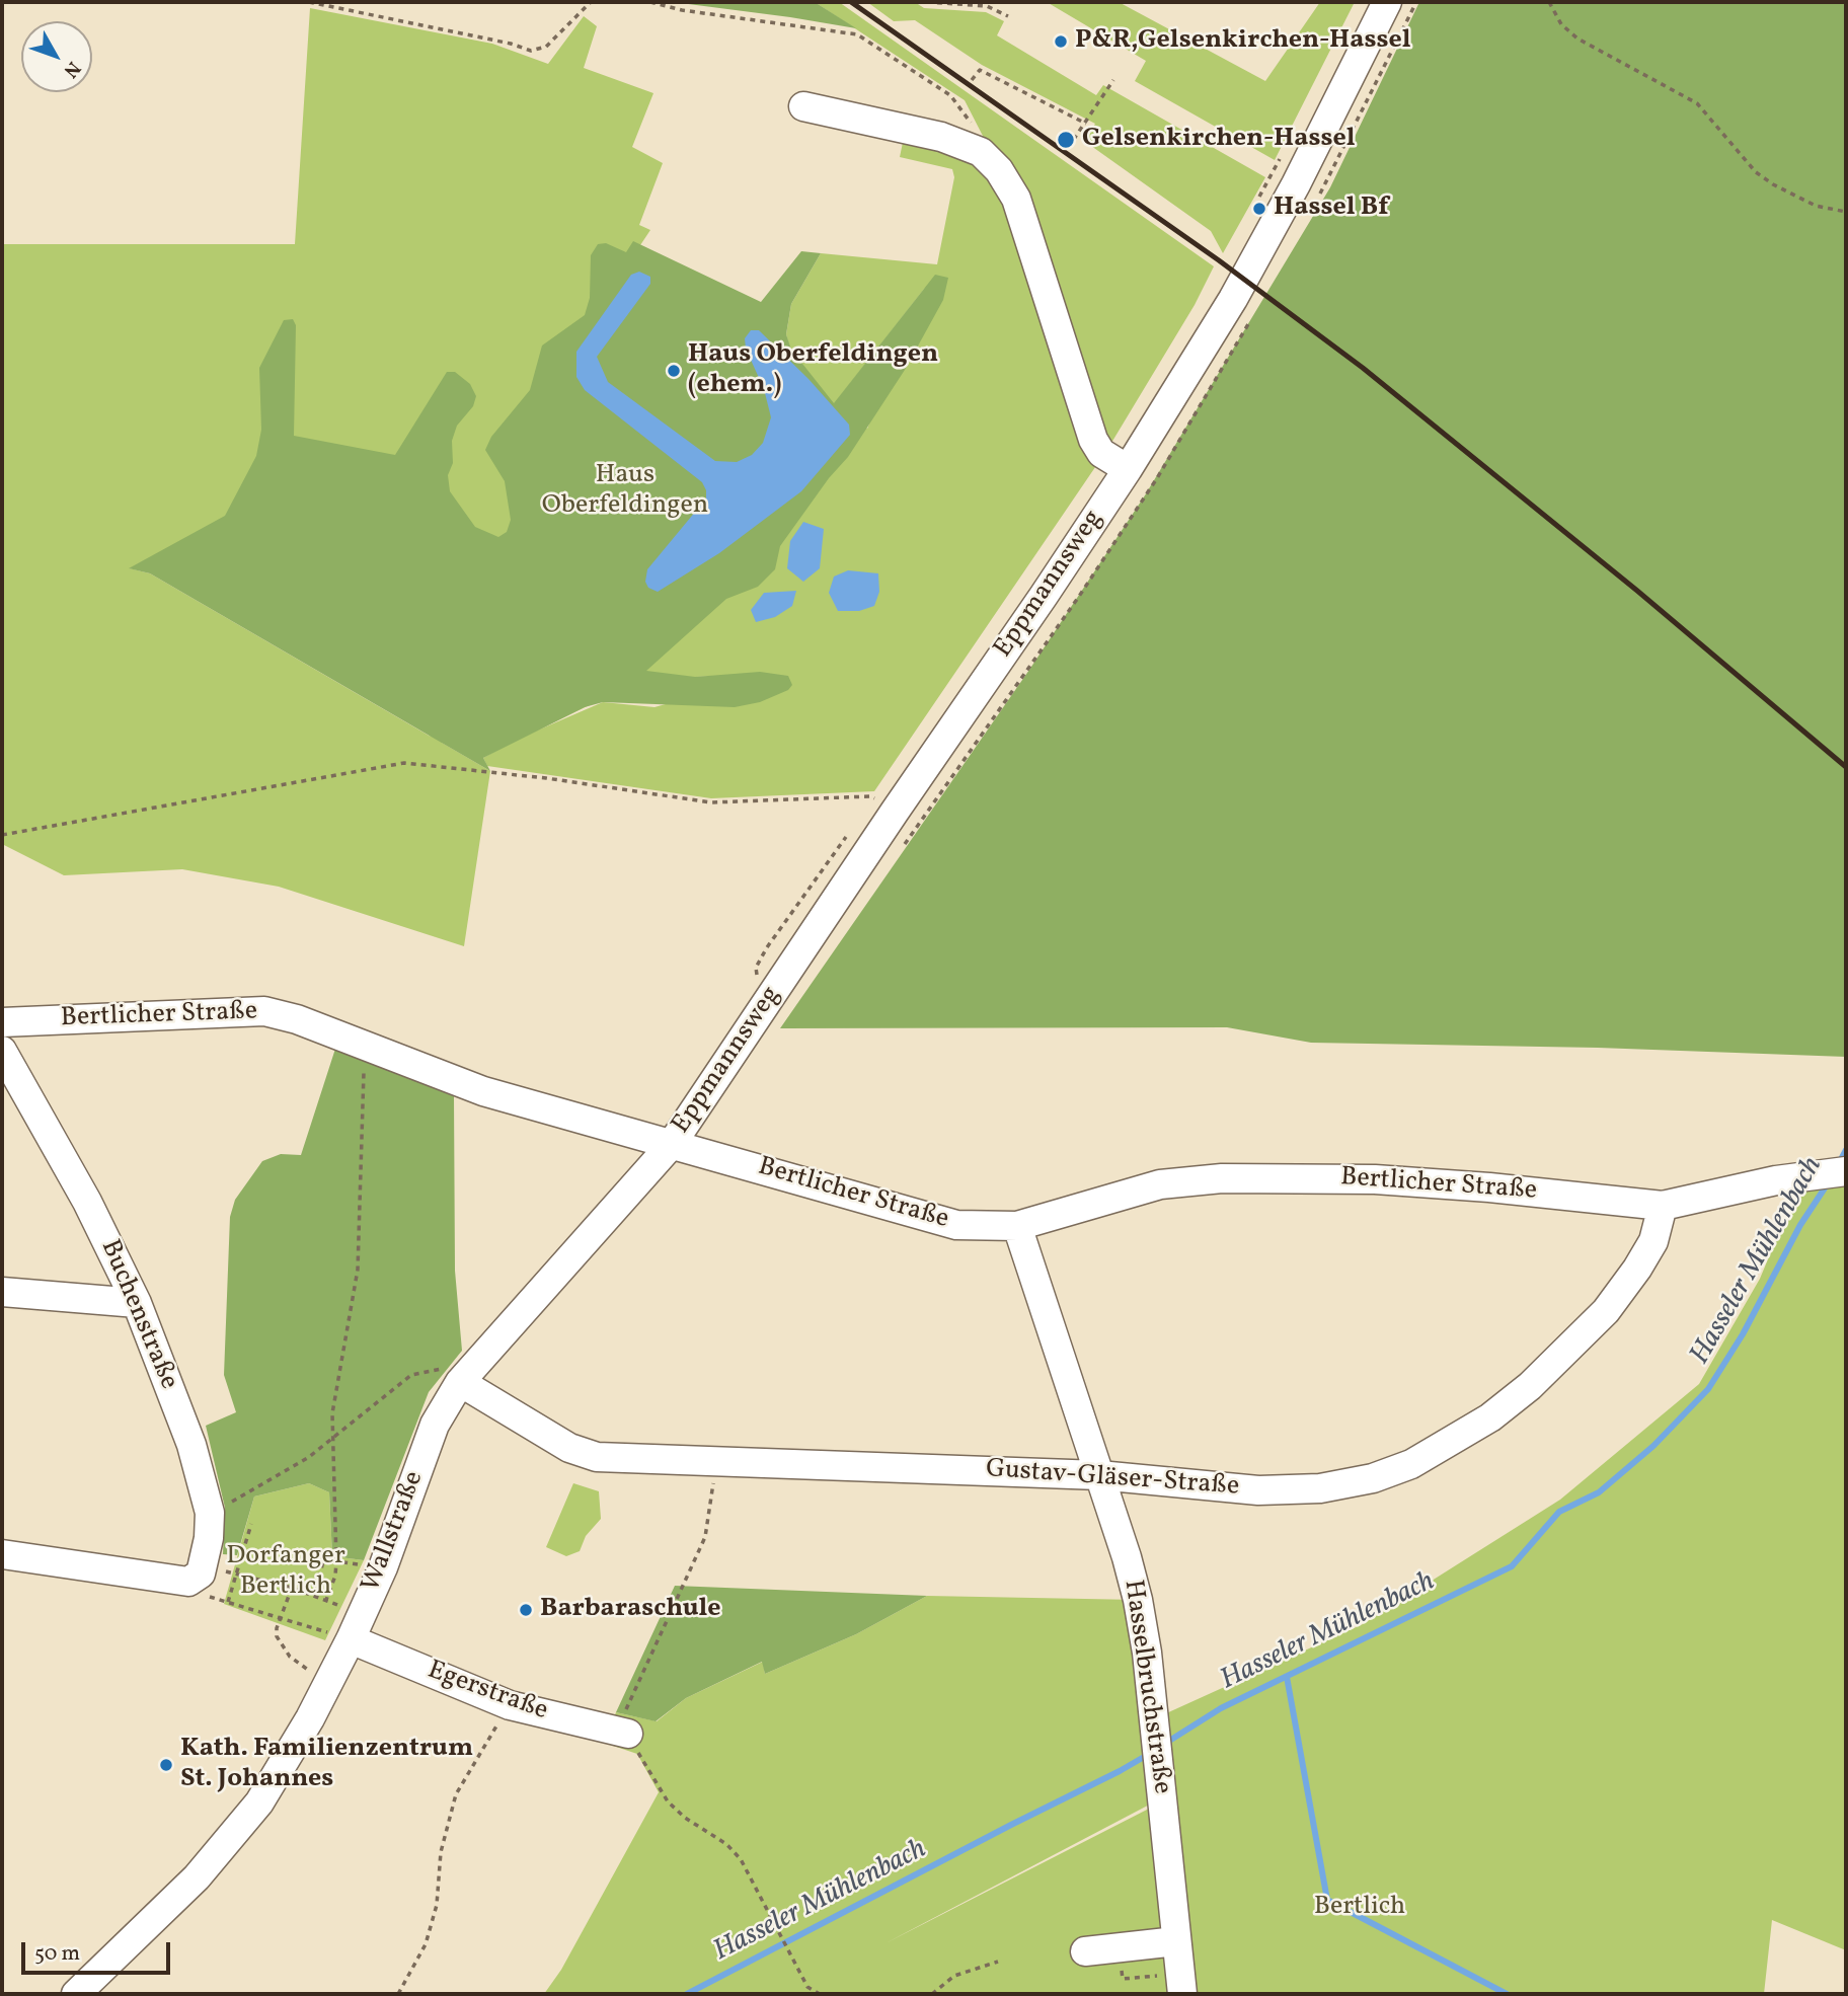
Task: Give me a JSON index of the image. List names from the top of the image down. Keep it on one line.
{"streets":{"street":["Eppmannsweg","Bertlicher Straße","Buchenstraße","Gustav-Gläser-Straße","Wallstraße","Hasselbruchstraße","Egerstraße"]},"crossings":[["Eppmannsweg","Bertlicher Straße"],["Eppmannsweg","Wallstraße"],["Bertlicher Straße","Gustav-Gläser-Straße"],["Bertlicher Straße","Wallstraße"],["Bertlicher Straße","Hasselbruchstraße"],["Gustav-Gläser-Straße","Wallstraße"],["Gustav-Gläser-Straße","Hasselbruchstraße"],["Wallstraße","Egerstraße"]],"water":["Hasseler Mühlenbach"],"parks":["Haus Oberfeldingen","Dorfanger Bertlich","Bertlich"],"places":["P&R,Gelsenkirchen-Hassel","Gelsenkirchen-Hassel","Hassel Bf","Haus Oberfeldingen (ehem.)","Barbaraschule","Kath. Familienzentrum St. Johannes"],"scale_bar":"50 m","north":"bottom right"}
